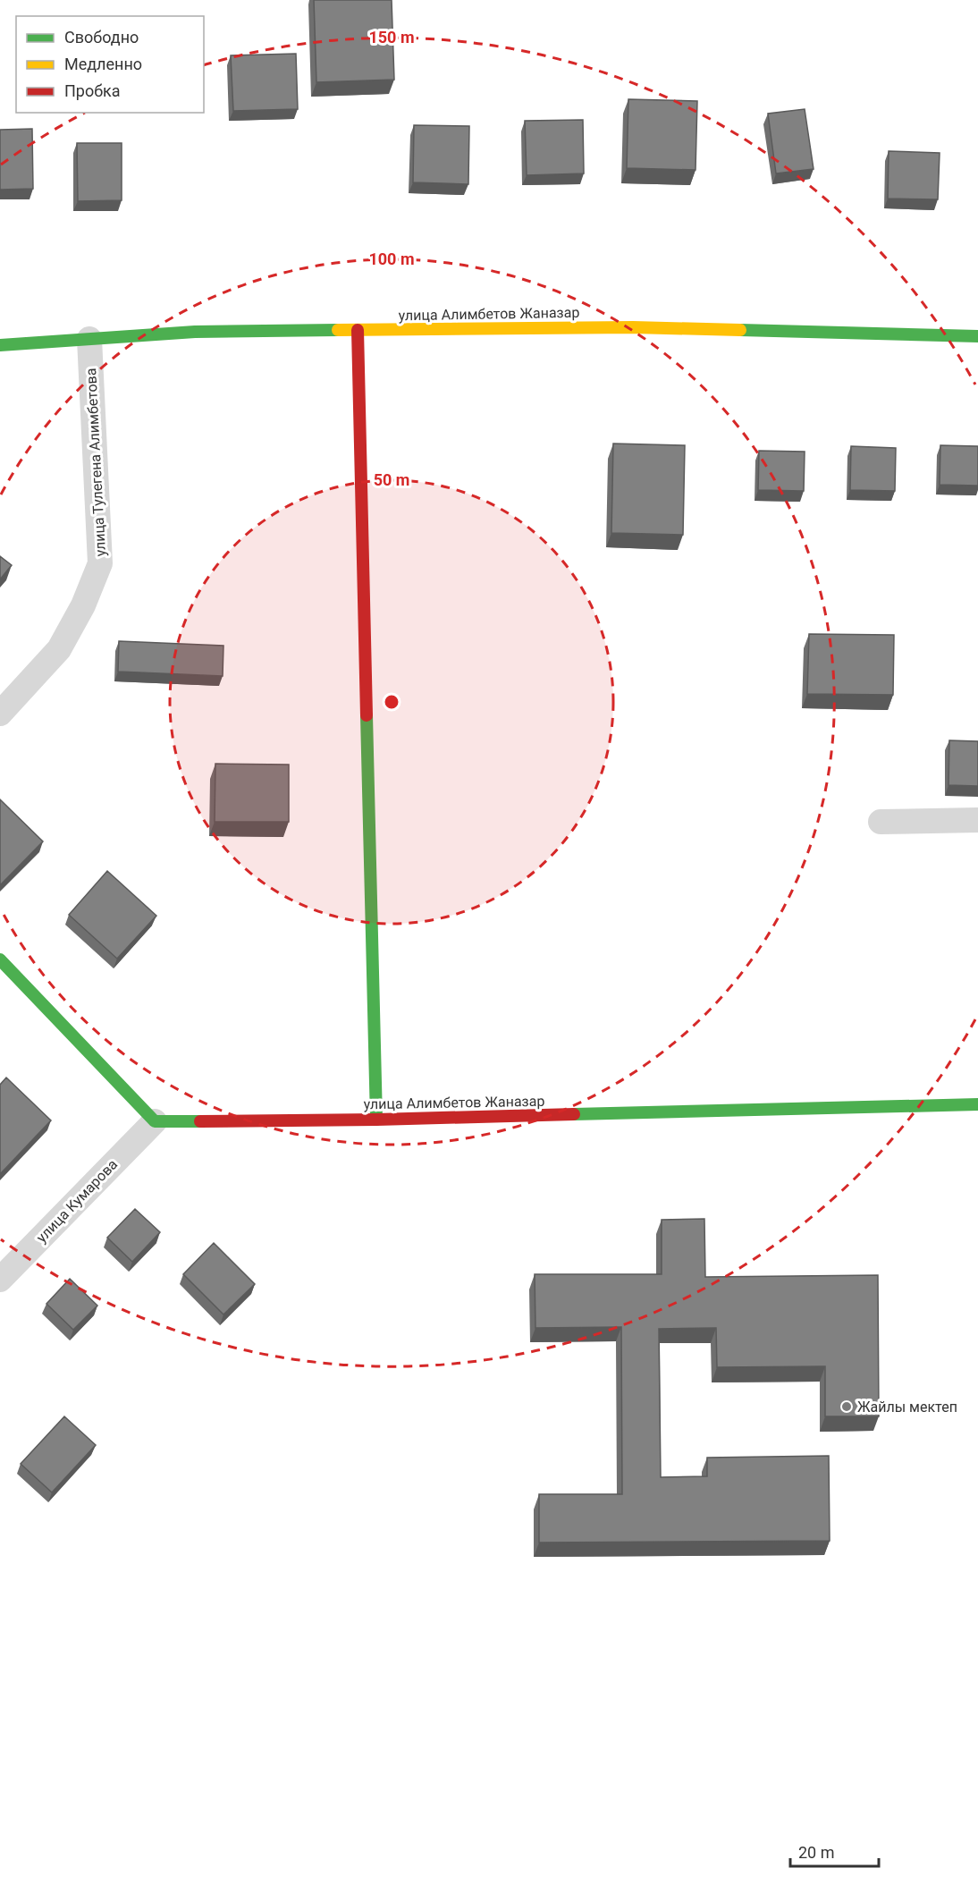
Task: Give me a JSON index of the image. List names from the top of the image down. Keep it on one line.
{"streets":{"street":["улица Алимбетов Жаназар","улица Тулегена Алимбетова","улица Кумарова"]},"crossings":[["улица Алимбетов Жаназар","улица Тулегена Алимбетова"],["улица Алимбетов Жаназар","улица Кумарова"]],"places":["Жайлы мектеп"],"legend":["Свободно","Медленно","Пробка"],"scale_bar":"20 m","rings":["150 m","100 m","50 m"]}
